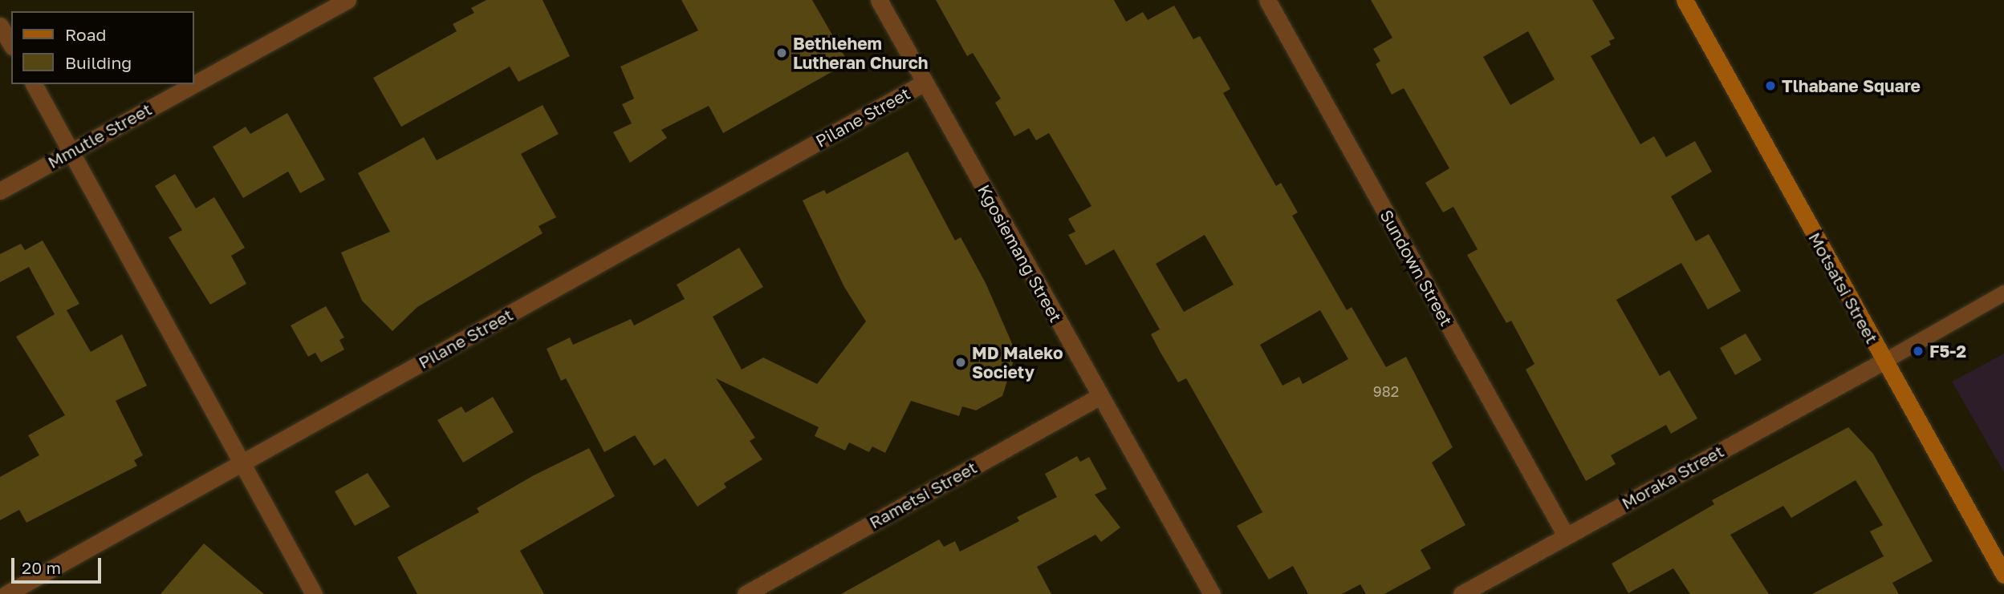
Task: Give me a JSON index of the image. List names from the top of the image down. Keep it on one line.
{"streets":{"street":["Pilane Street","Mmutle Street","Kgosiemang Street","Sundown Street","Motsatsi Street","Moraka Street","Rametsi Street"]},"crossings":[["Pilane Street","Kgosiemang Street"],["Kgosiemang Street","Rametsi Street"],["Sundown Street","Moraka Street"],["Motsatsi Street","Moraka Street"]],"places":["Bethlehem Lutheran Church","Tlhabane Square","F5-2","MD Maleko Society"],"house_numbers":["982"],"legend":["Road","Building"],"scale_bar":"20 m"}
